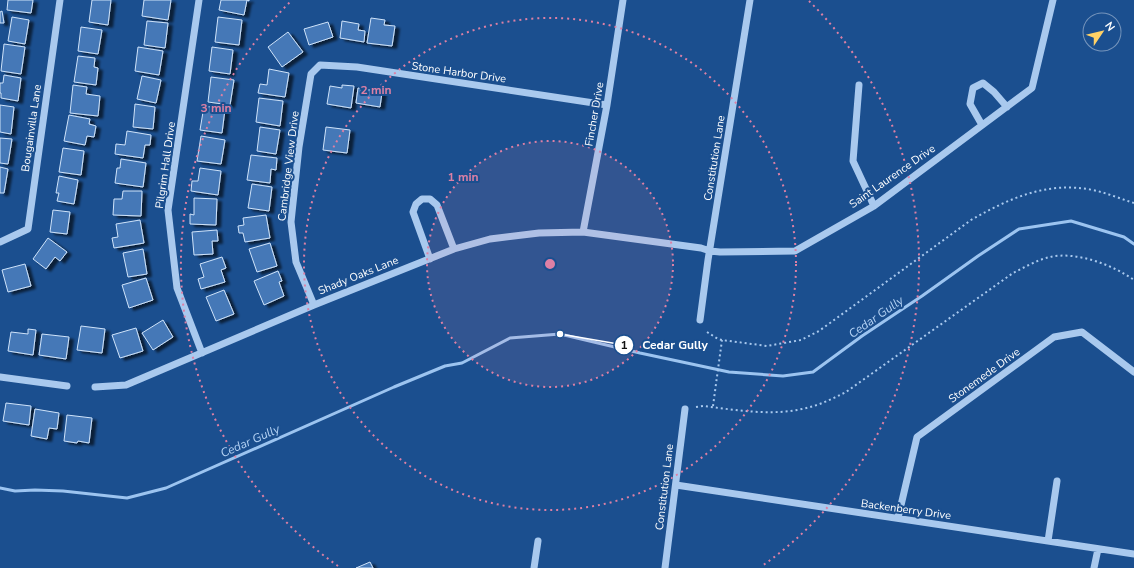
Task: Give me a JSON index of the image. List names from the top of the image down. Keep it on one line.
{"streets":{"street":["Stone Harbor Drive","Fincher Drive","Bougainvilla Lane","Constitution Lane","Pilgrim Hall Drive","Cambridge View Drive","Saint Laurence Drive","Shady Oaks Lane","Stonemede Drive","Backenberry Drive"]},"crossings":[["Stone Harbor Drive","Fincher Drive"],["Stone Harbor Drive","Cambridge View Drive"],["Fincher Drive","Shady Oaks Lane"],["Constitution Lane","Saint Laurence Drive"],["Constitution Lane","Backenberry Drive"],["Pilgrim Hall Drive","Shady Oaks Lane"],["Cambridge View Drive","Shady Oaks Lane"],["Saint Laurence Drive","Shady Oaks Lane"],["Stonemede Drive","Backenberry Drive"]],"water":["Cedar Gully"],"places":["Cedar Gully"],"north":"top right","rings":["2 min","3 min","1 min"]}
